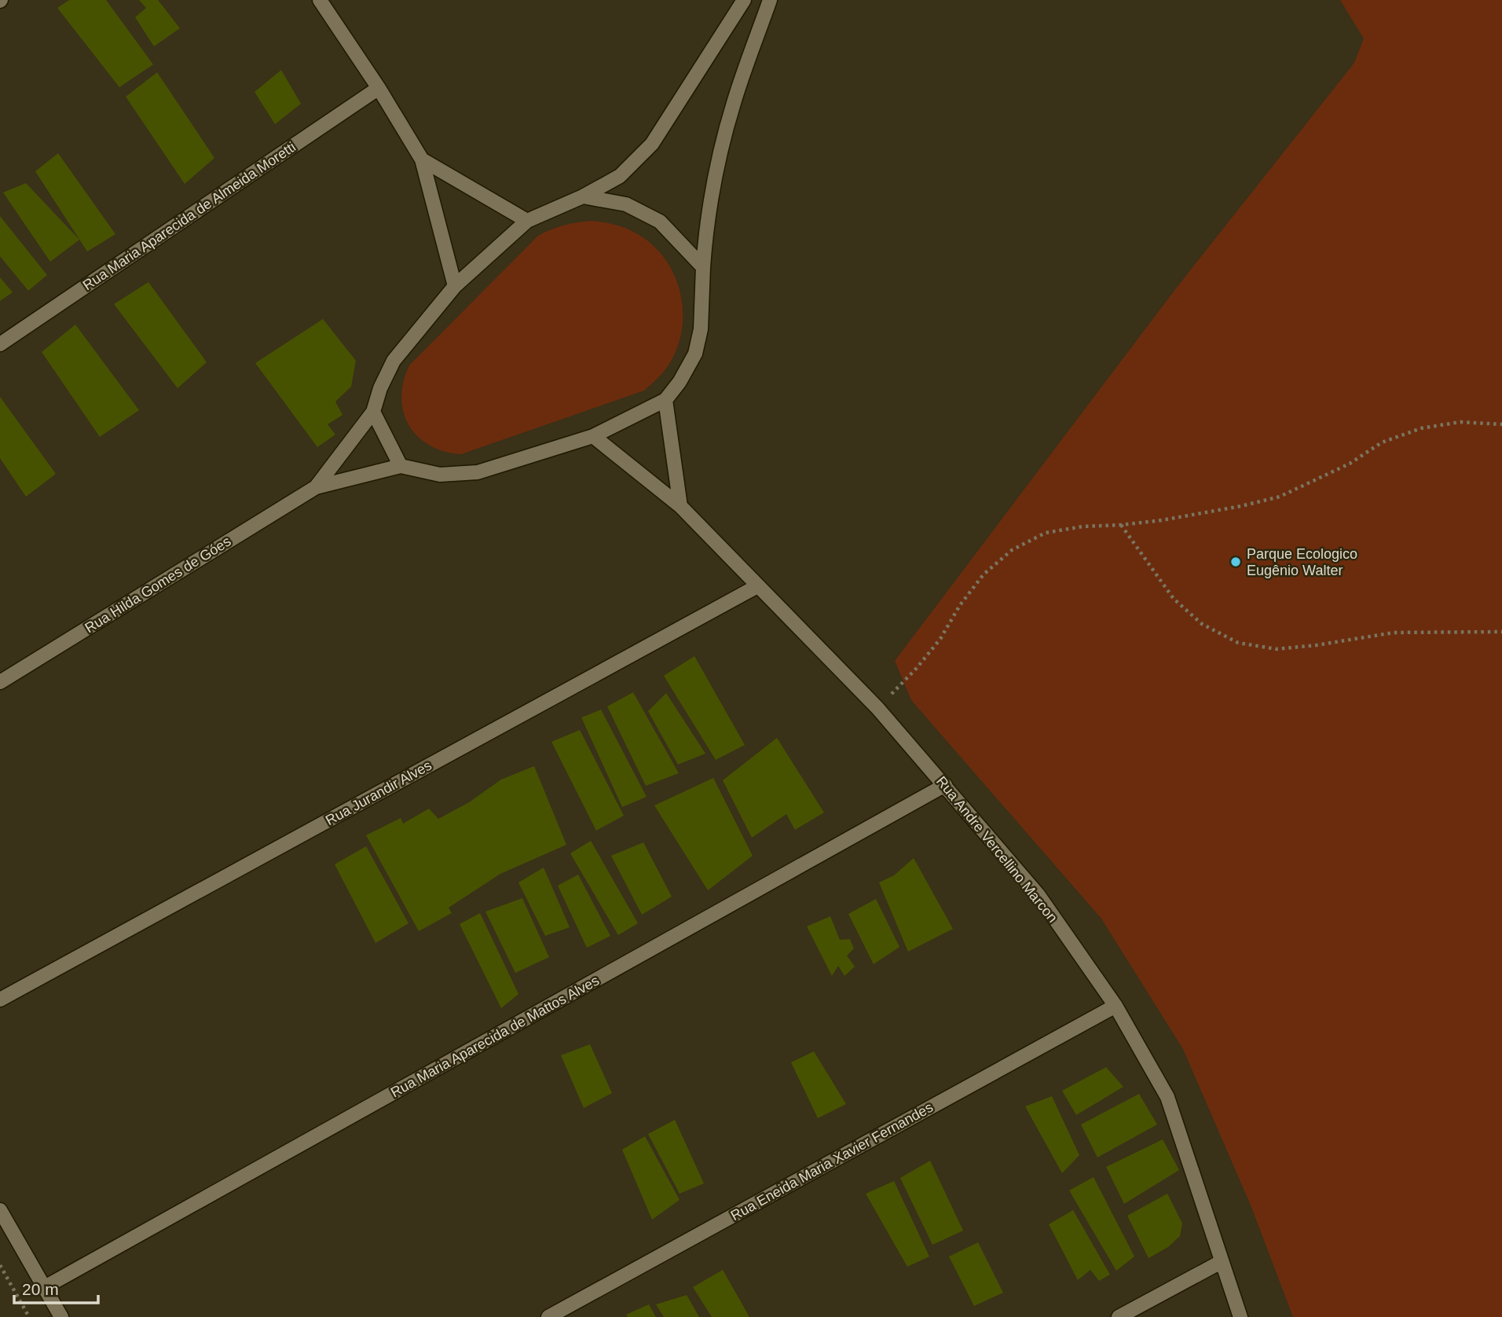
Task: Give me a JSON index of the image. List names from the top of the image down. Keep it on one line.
{"streets":{"street":["Rua Maria Aparecida de Almeida Moretti","Rua Hilda Gomes de Góes","Rua Jurandir Alves","Rua Andre Vercellino Marcon","Rua Maria Aparecida de Mattos Alves","Rua Eneida Maria Xavier Fernandes"]},"crossings":[["Rua Jurandir Alves","Rua Andre Vercellino Marcon"],["Rua Andre Vercellino Marcon","Rua Maria Aparecida de Mattos Alves"],["Rua Andre Vercellino Marcon","Rua Eneida Maria Xavier Fernandes"]],"places":["Parque Ecologico Eugênio Walter"],"scale_bar":"20 m"}
